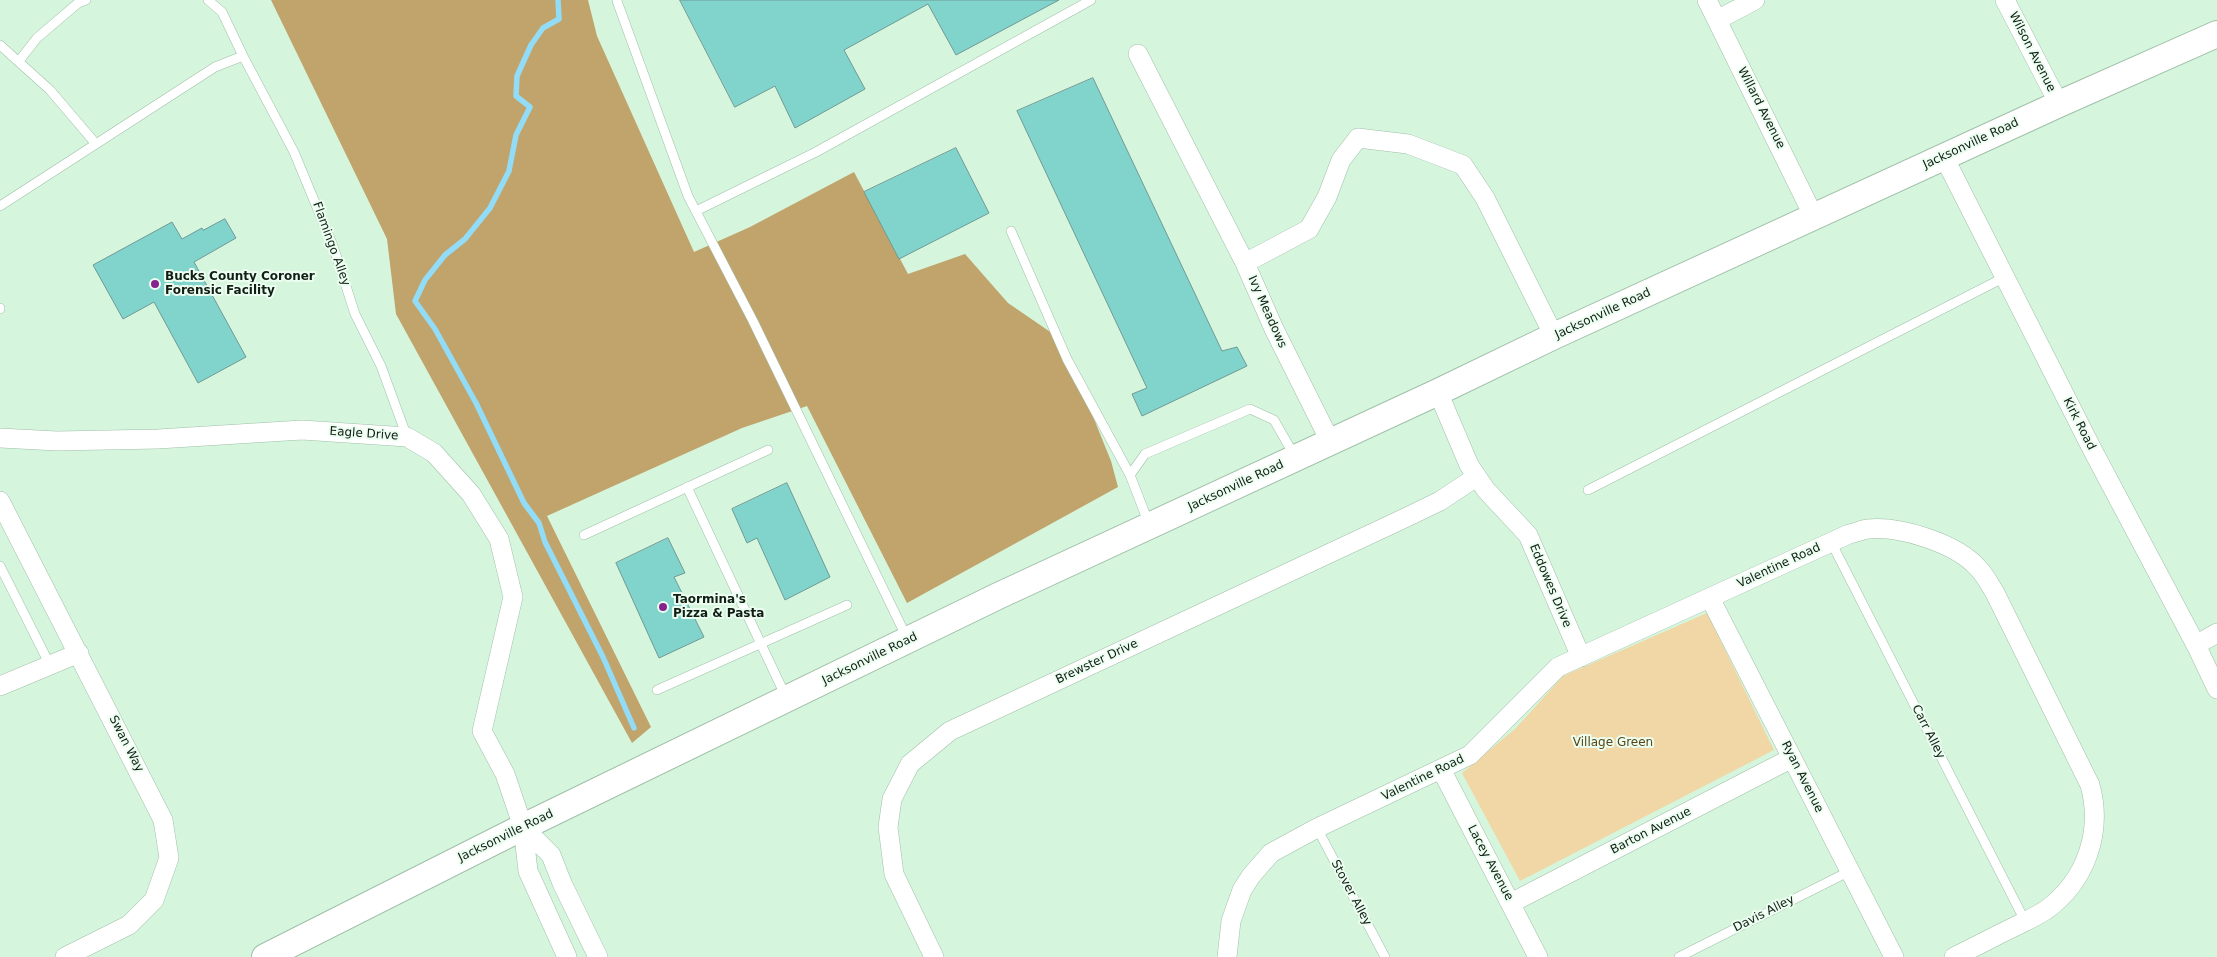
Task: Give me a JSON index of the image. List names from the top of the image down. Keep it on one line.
{"streets":{"main road":["Jacksonville Road"],"street":["Wilson Avenue","Willard Avenue","Ivy Meadows","Kirk Road","Eagle Drive","Valentine Road","Eddowes Drive","Brewster Drive","Swan Way","Ryan Avenue","Barton Avenue","Lacey Avenue"],"lane":["Flamingo Alley","Carr Alley","Stover Alley","Davis Alley"]},"crossings":[["Wilson Avenue","Jacksonville Road"],["Willard Avenue","Jacksonville Road"],["Jacksonville Road","Ivy Meadows"],["Jacksonville Road","Kirk Road"],["Jacksonville Road","Eagle Drive"],["Jacksonville Road","Eddowes Drive"],["Flamingo Alley","Eagle Drive"],["Valentine Road","Eddowes Drive"],["Valentine Road","Carr Alley"],["Valentine Road","Ryan Avenue"],["Valentine Road","Lacey Avenue"],["Valentine Road","Stover Alley"],["Eddowes Drive","Brewster Drive"],["Ryan Avenue","Barton Avenue"],["Ryan Avenue","Davis Alley"],["Barton Avenue","Lacey Avenue"]],"parks":["Village Green"],"places":["Bucks County Coroner Forensic Facility","Taormina's Pizza & Pasta"]}
